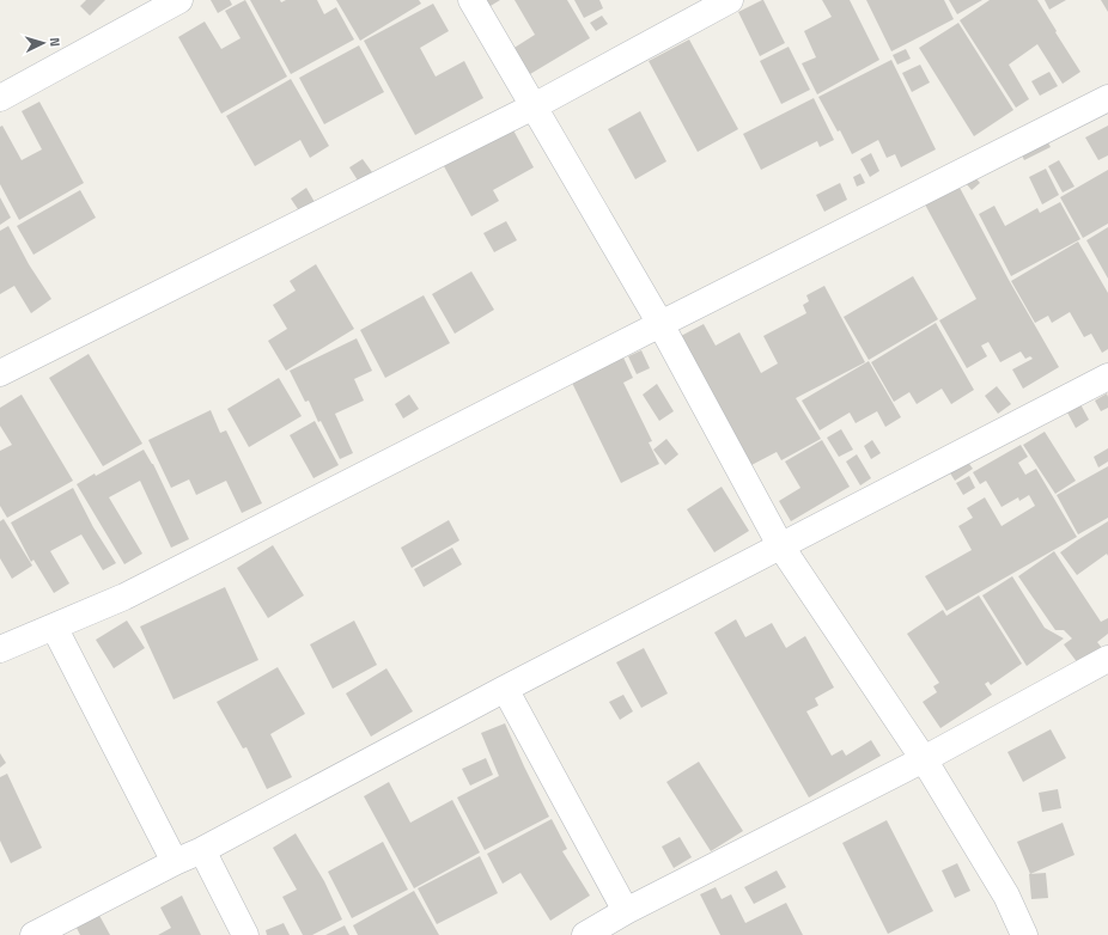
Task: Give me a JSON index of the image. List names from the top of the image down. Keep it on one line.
{"north":"right"}
